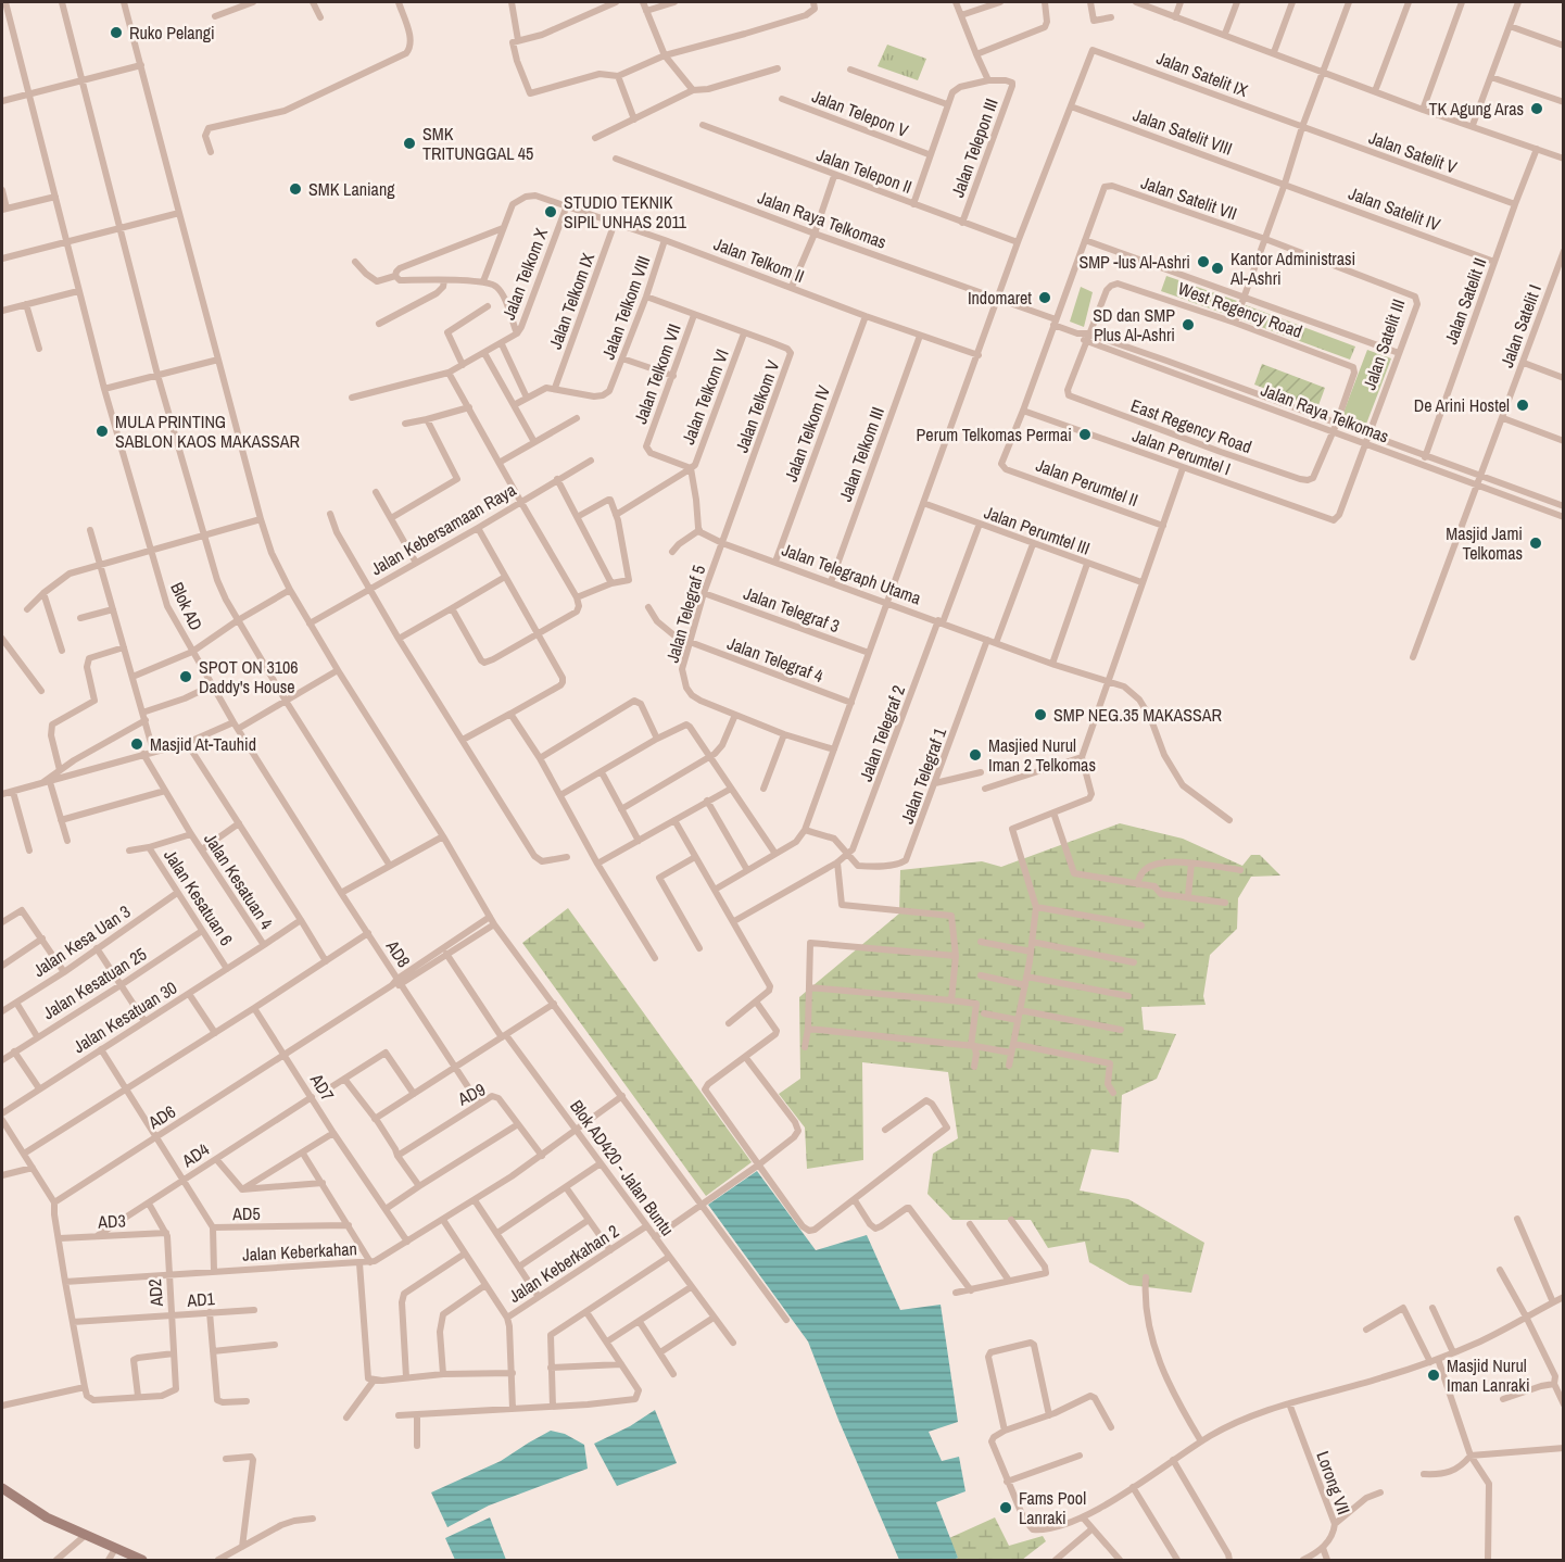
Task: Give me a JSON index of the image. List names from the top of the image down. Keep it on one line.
{"streets":{"street":["Jalan Satelit IX","Jalan Telepon V","Jalan Satelit VIII","Jalan Telepon III","Jalan Satelit V","Jalan Telepon II","Jalan Satelit VII","Jalan Satelit IV","Jalan Raya Telkomas","Jalan Telkom II","Jalan Telkom X","Jalan Telkom IX","Jalan Satelit II","Jalan Telkom VIII","West Regency Road","Jalan Satelit I","Jalan Satelit III","Jalan Telkom VII","Jalan Telkom VI","Jalan Telkom V","East Regency Road","Jalan Telkom IV","Jalan Perumtel I","Jalan Telkom III","Jalan Perumtel II","Jalan Kebersamaan Raya","Jalan Perumtel III","Jalan Telegraph Utama","Blok AD","Jalan Telegraf 3","Jalan Telegraf 5","Jalan Telegraf 4","Jalan Telegraf 2","Jalan Telegraf 1","Jalan Kesatuan 4","Jalan Kesatuan 6","Jalan Kesa Uan 3","AD8","Jalan Kesatuan 25","Jalan Kesatuan 30","AD7","AD9","AD6","AD4","Blok AD420 - Jalan Buntu","AD5","AD3","Jalan Keberkahan","Jalan Keberkahan 2","AD2","AD1","Lorong VII"]},"crossings":[["Jalan Satelit IX","Jalan Satelit VIII"],["Jalan Satelit IX","Jalan Satelit V"],["Jalan Satelit VIII","Jalan Satelit IV"],["Jalan Telepon III","Jalan Telepon II"],["Jalan Satelit V","Jalan Satelit II"],["Jalan Satelit VII","Jalan Satelit III"],["Jalan Satelit IV","Jalan Satelit II"],["Jalan Raya Telkomas","Jalan Satelit II"],["Jalan Raya Telkomas","West Regency Road"],["Jalan Raya Telkomas","Jalan Satelit I"],["Jalan Raya Telkomas","Jalan Satelit III"],["Jalan Raya Telkomas","East Regency Road"],["Jalan Telkom II","Jalan Telkom X"],["Jalan Telkom II","Jalan Telkom IX"],["Jalan Telkom II","Jalan Telkom VIII"],["Jalan Telkom II","Jalan Telkom IV"],["Jalan Telkom II","Jalan Telkom III"],["Jalan Telkom IX","Jalan Telkom VIII"],["Jalan Telkom VIII","Jalan Telkom V"],["West Regency Road","East Regency Road"],["Jalan Satelit III","Jalan Perumtel I"],["Jalan Telkom VII","Jalan Telkom VI"],["Jalan Telkom VII","Jalan Telkom V"],["Jalan Telkom VI","Jalan Telkom V"],["Jalan Telkom V","Jalan Telegraph Utama"],["Jalan Telkom V","Jalan Telegraf 5"],["Jalan Telkom IV","Jalan Telegraph Utama"],["Jalan Perumtel I","Jalan Perumtel II"],["Jalan Telkom III","Jalan Telegraph Utama"],["Jalan Perumtel III","Jalan Telegraf 2"],["Jalan Telegraph Utama","Jalan Telegraf 5"],["Jalan Telegraph Utama","Jalan Telegraf 2"],["Jalan Telegraph Utama","Jalan Telegraf 1"],["Blok AD","AD8"],["Jalan Telegraf 3","Jalan Telegraf 5"],["Jalan Telegraf 5","Jalan Telegraf 4"],["Jalan Telegraf 2","Jalan Telegraf 1"],["Jalan Kesatuan 4","Jalan Kesatuan 6"],["Jalan Kesatuan 4","AD8"],["Jalan Kesatuan 4","Jalan Kesatuan 30"],["Jalan Kesatuan 6","Jalan Kesa Uan 3"],["Jalan Kesatuan 6","Jalan Kesatuan 25"],["Jalan Kesatuan 6","Jalan Kesatuan 30"],["AD8","AD7"],["AD8","AD9"],["AD8","AD6"],["AD8","AD5"],["Jalan Kesatuan 30","AD5"],["AD7","AD6"],["AD7","AD4"],["AD7","Jalan Keberkahan"],["AD9","Jalan Keberkahan"],["AD6","Blok AD420 - Jalan Buntu"],["AD6","AD5"],["AD4","AD5"],["AD4","AD3"],["AD4","AD2"],["Blok AD420 - Jalan Buntu","Jalan Keberkahan"],["Blok AD420 - Jalan Buntu","Jalan Keberkahan 2"],["AD3","AD2"],["Jalan Keberkahan","AD2"],["AD2","AD1"]],"places":["Ruko Pelangi","TK Agung Aras","SMK TRITUNGGAL 45","SMK Laniang","STUDIO TEKNIK SIPIL UNHAS 2011","SMP -lus Al-Ashri","Kantor Administrasi Al-Ashri","Indomaret","SD dan SMP Plus Al-Ashri","De Arini Hostel","MULA PRINTING SABLON KAOS MAKASSAR","Perum Telkomas Permai","Masjid Jami Telkomas","SPOT ON 3106 Daddy's House","SMP NEG.35 MAKASSAR","Masjid At-Tauhid","Masjied Nurul Iman 2 Telkomas","Masjid Nurul Iman Lanraki","Fams Pool Lanraki"]}
